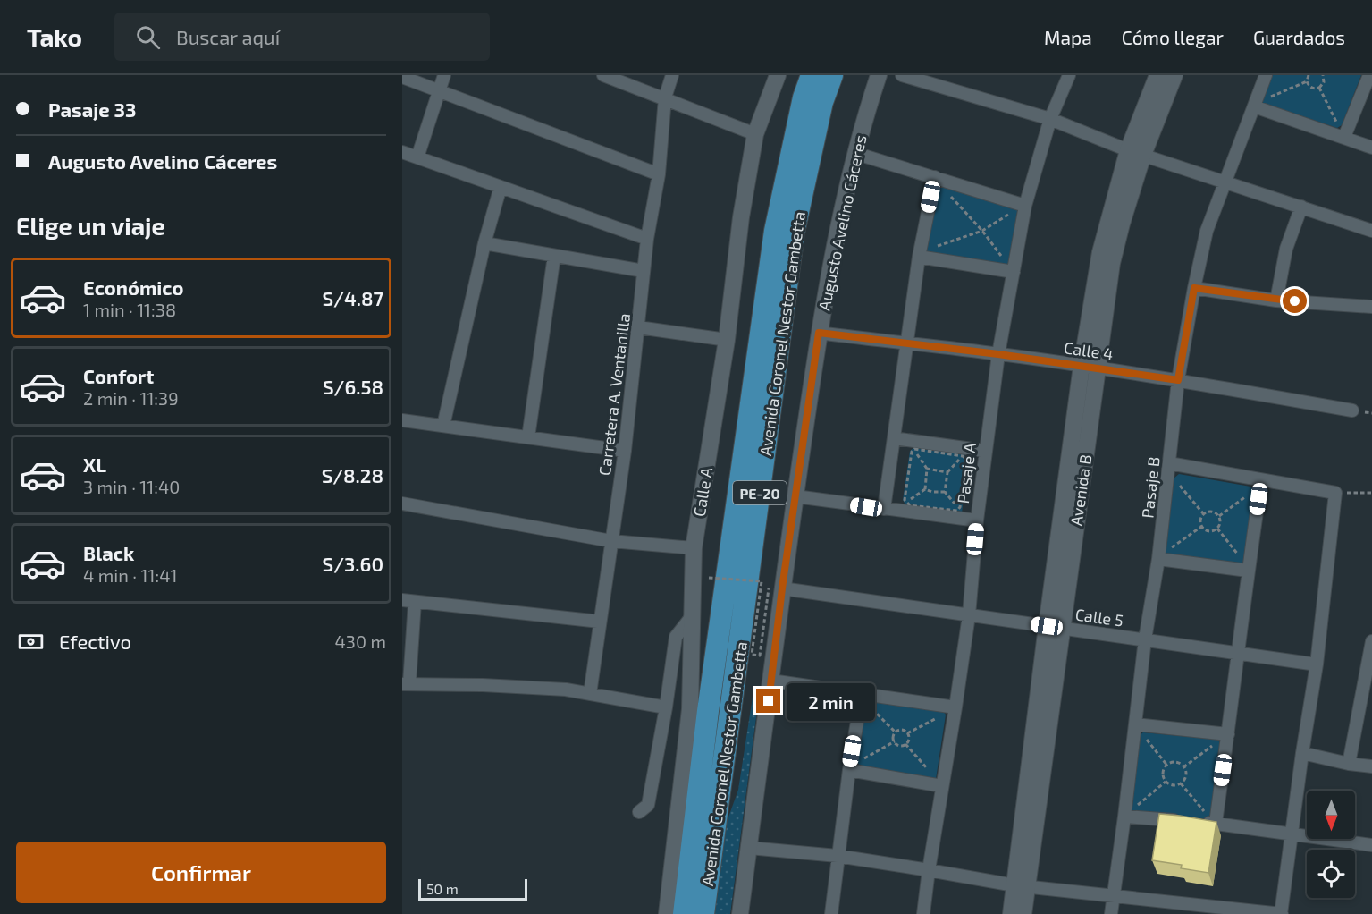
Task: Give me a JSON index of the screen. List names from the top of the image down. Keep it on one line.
{"streets":{"highway":["Avenida Coronel Nestor Gambetta","PE-20"],"street":["Augusto Avelino Cáceres","Calle 4","Carretera A. Ventanilla","Pasaje A","Pasaje B","Avenida B","Calle A","Calle 5"]},"crossings":[["Augusto Avelino Cáceres","Calle 4"],["Augusto Avelino Cáceres","Calle 5"],["Calle 4","Pasaje A"],["Calle 4","Pasaje B"],["Calle 4","Avenida B"],["Pasaje A","Calle 5"],["Pasaje B","Calle 5"],["Avenida B","Calle 5"]],"scale_bar":"50 m","north":"bottom","page":{"header":"Tako","search":"Buscar aquí","nav":["Mapa","Cómo llegar","Guardados"],"banner":["Pasaje 33","Augusto Avelino Cáceres"],"heading":"Elige un viaje","list":[{"name":"Económico","note":"1 min · 11:38","value":"S/4.87"},{"name":"Confort","note":"2 min · 11:39","value":"S/6.58"},{"name":"XL","note":"3 min · 11:40","value":"S/8.28"},{"name":"Black","note":"4 min · 11:41","value":"S/3.60"}],"pay":["Efectivo","430 m"],"bubble":"2 min","buttons":"Confirmar","scale":"50 m"}}
